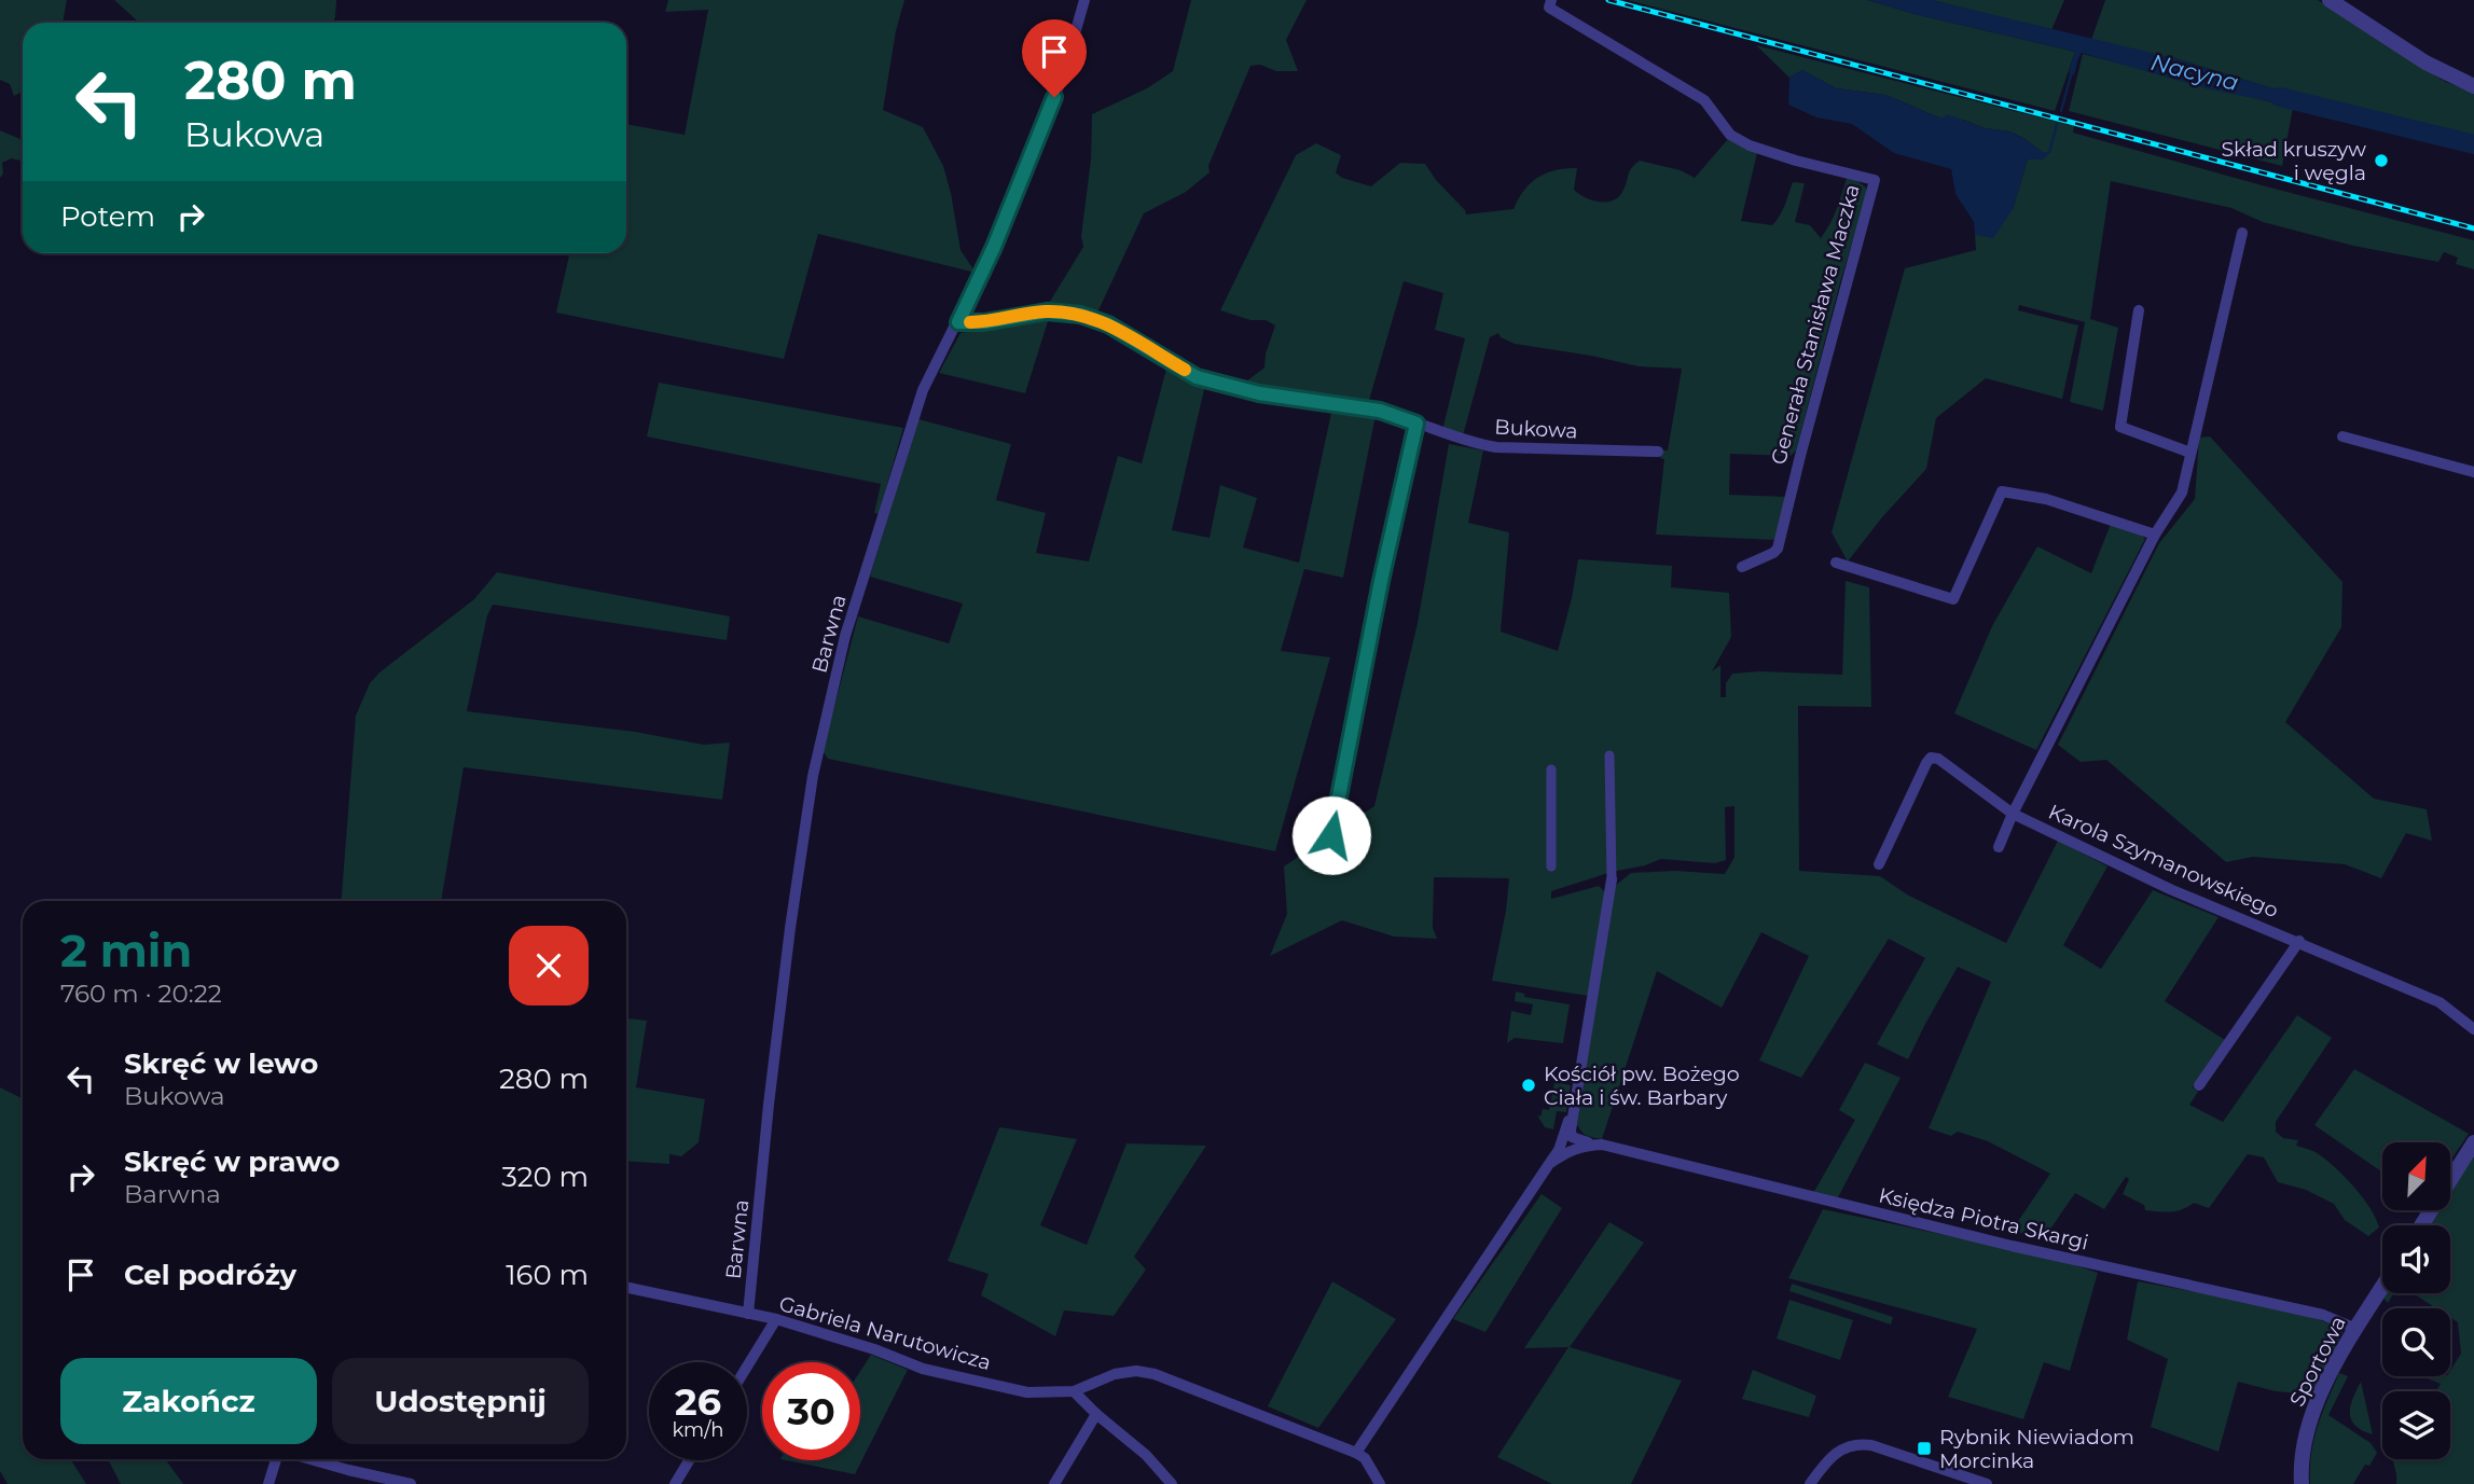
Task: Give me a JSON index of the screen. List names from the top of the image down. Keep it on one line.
{"streets":{"street":["Generała Stanisława Maczka","Bukowa","Barwna","Karola Szymanowskiego","Księdza Piotra Skargi","Gabriela Narutowicza","Sportowa"]},"crossings":[["Bukowa","Barwna"],["Barwna","Gabriela Narutowicza"],["Księdza Piotra Skargi","Gabriela Narutowicza"],["Księdza Piotra Skargi","Sportowa"]],"water":["Nacyna"],"places":{"other":["Skład kruszyw i węgla","Kościół pw. Bożego Ciała i św. Barbary"],"transit":["Rybnik Niewiadom Morcinka"]},"north":"top right","page":{"turn":["280 m","Bukowa"],"then":"Potem","heading":["2 min","760 m · 20:22"],"list":[{"name":"Skręć w lewo","note":"Bukowa","value":"280 m"},{"name":"Skręć w prawo","note":"Barwna","value":"320 m"},{"name":"Cel podróży","value":"160 m"}],"buttons":["Zakończ","Udostępnij"],"speed":"26 km/h","limit":"30"}}
